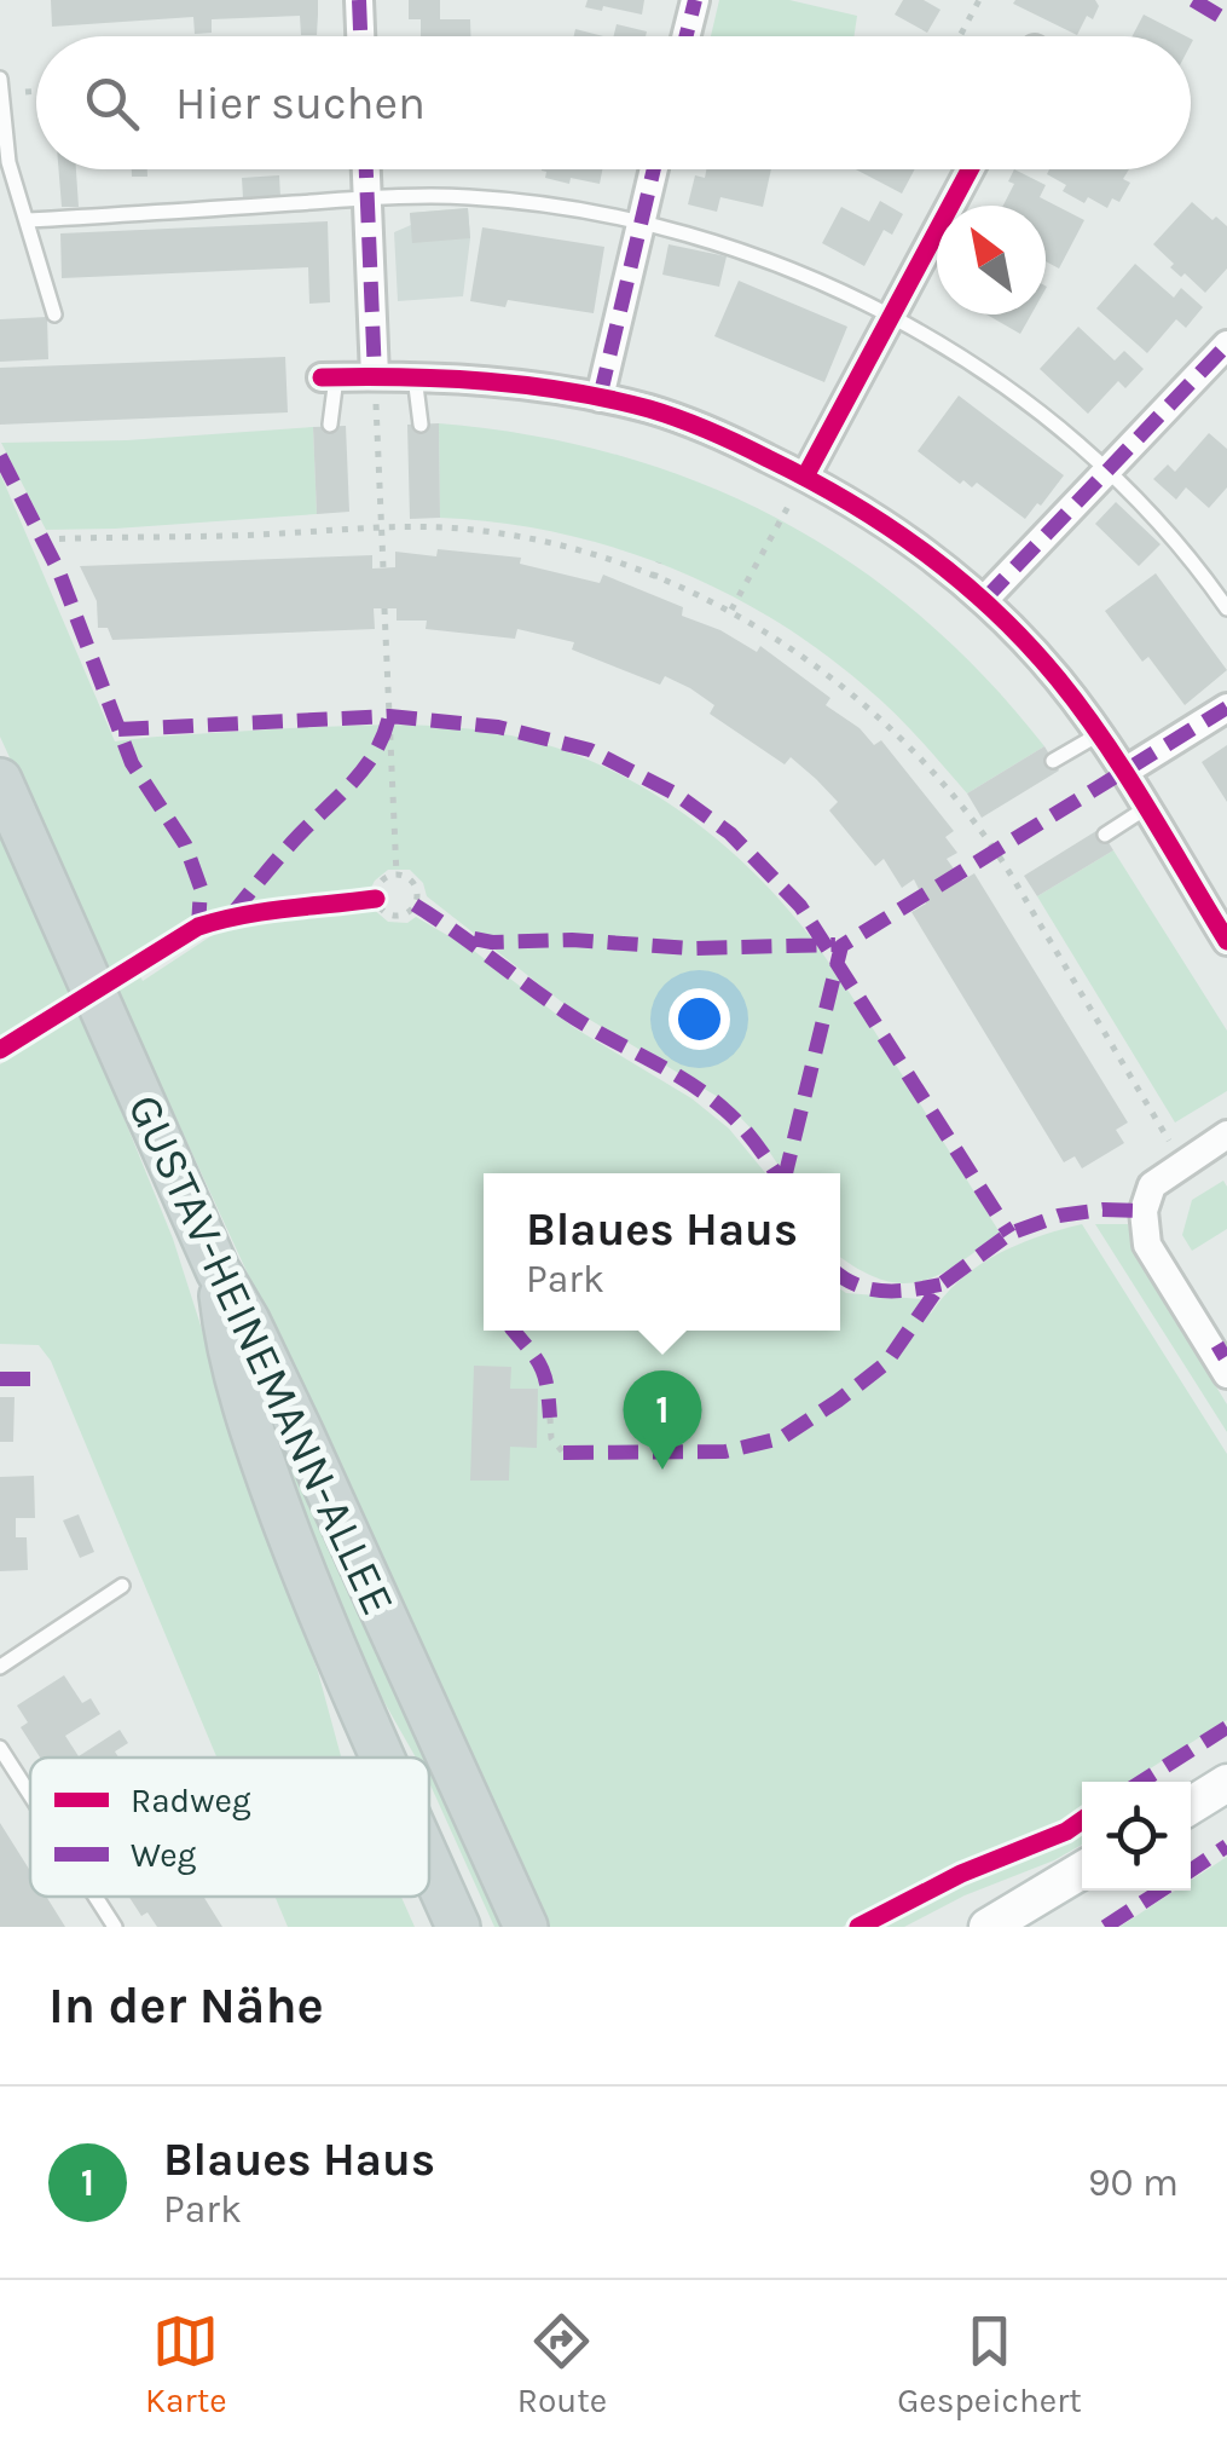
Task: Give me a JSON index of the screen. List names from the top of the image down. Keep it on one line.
{"streets":{"main road":["GUSTAV-HEINEMANN-ALLEE"]},"legend":["Radweg","Weg"],"north":"top left","page":{"search":"Hier suchen","popup":["Blaues Haus","Park"],"pins":"1","heading":"In der Nähe","list":[{"mark":"1","name":"Blaues Haus","note":"Park","value":"90 m"}],"nav":["Karte","Route","Gespeichert"]}}
